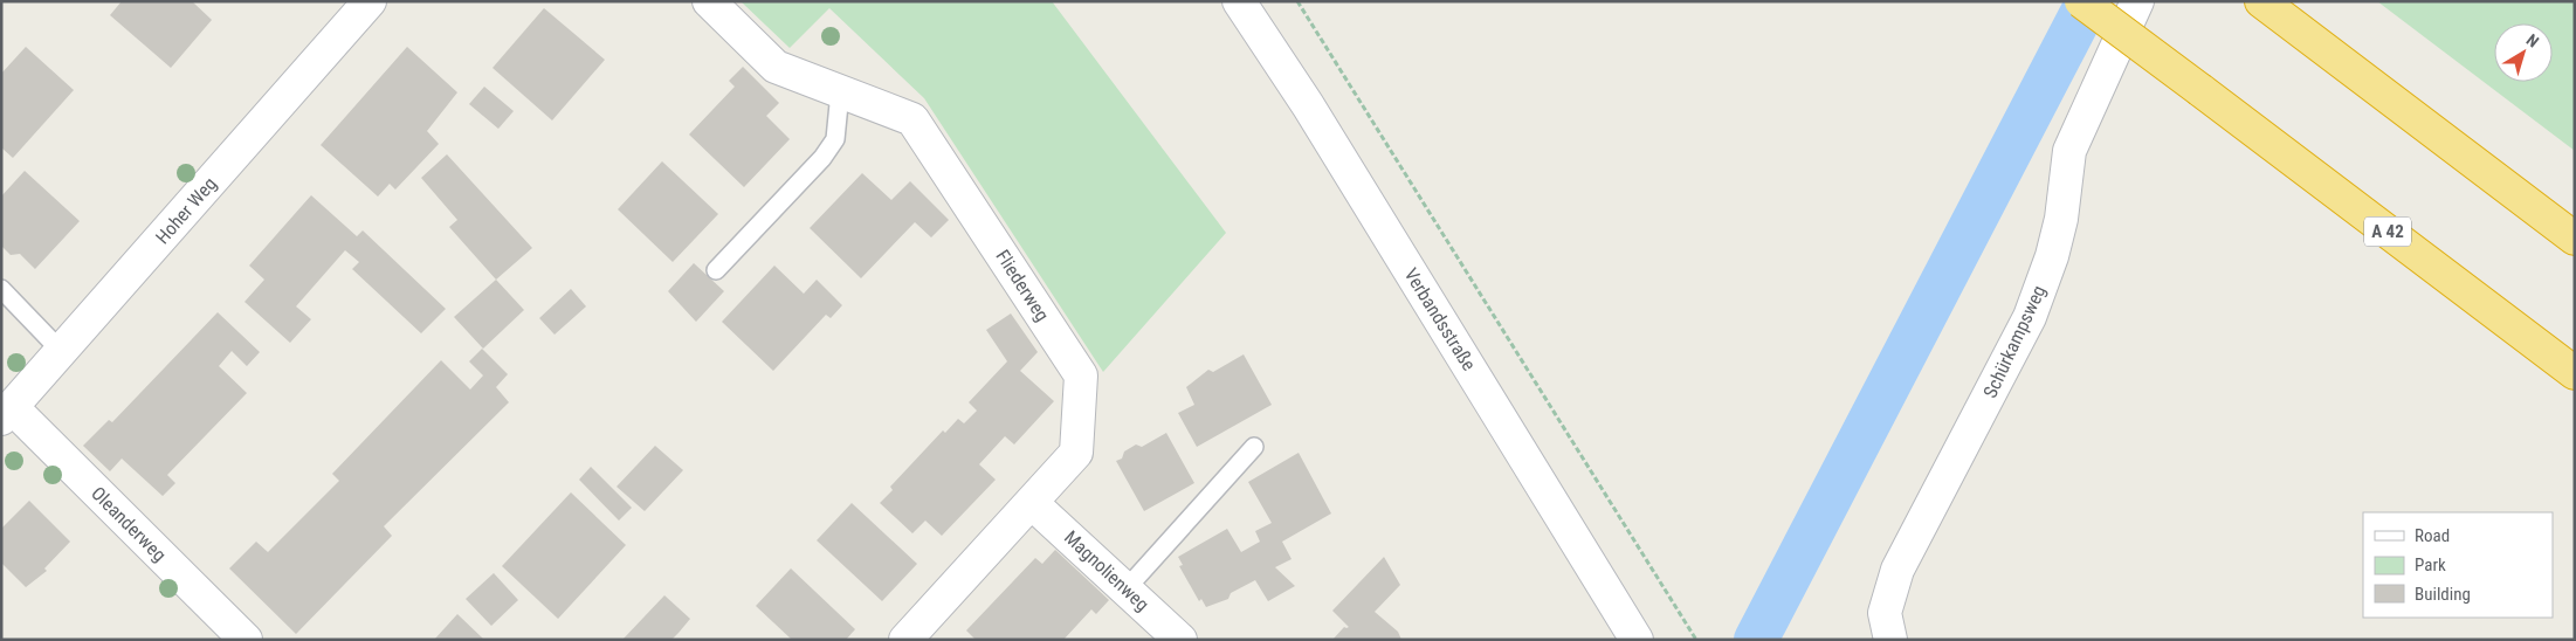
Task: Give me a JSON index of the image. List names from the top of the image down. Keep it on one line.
{"streets":{"highway":["A 42"],"street":["Hoher Weg","Fliederweg","Verbandsstraße","Schürkampsweg","Oleanderweg","Magnolienweg"]},"crossings":[["Hoher Weg","Oleanderweg"],["Fliederweg","Magnolienweg"]],"legend":["Road","Park","Building"],"north":"top right"}
